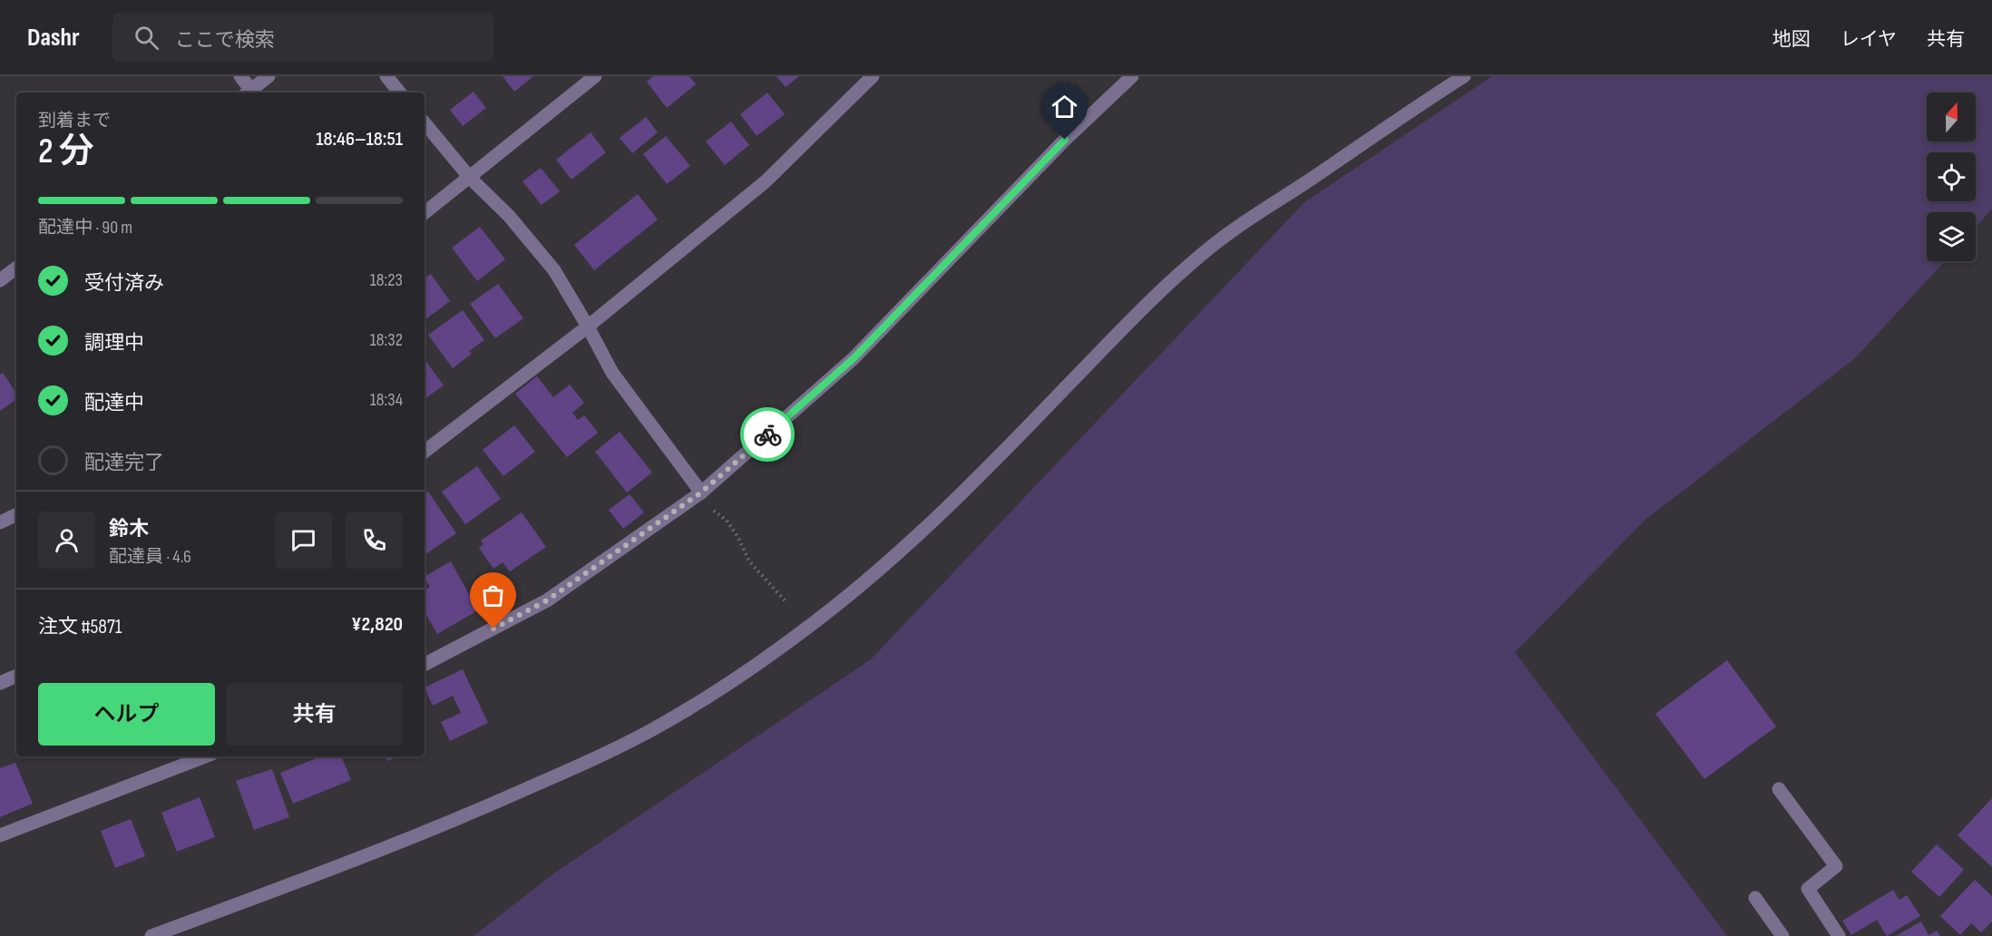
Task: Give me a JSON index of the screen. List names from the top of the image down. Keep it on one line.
{"north":"top","page":{"header":"Dashr","search":"ここで検索","nav":["地図","レイヤ","共有"],"heading":["2 分","到着まで","18:46–18:51"],"panel":["鈴木","配達員 · 4.6","注文 #5871","¥2,820"],"bar":"配達中 · 90 m","list":[["受付済み","18:23"],["調理中","18:32"],["配達中","18:34"],"配達完了"],"buttons":["ヘルプ","共有"]}}
